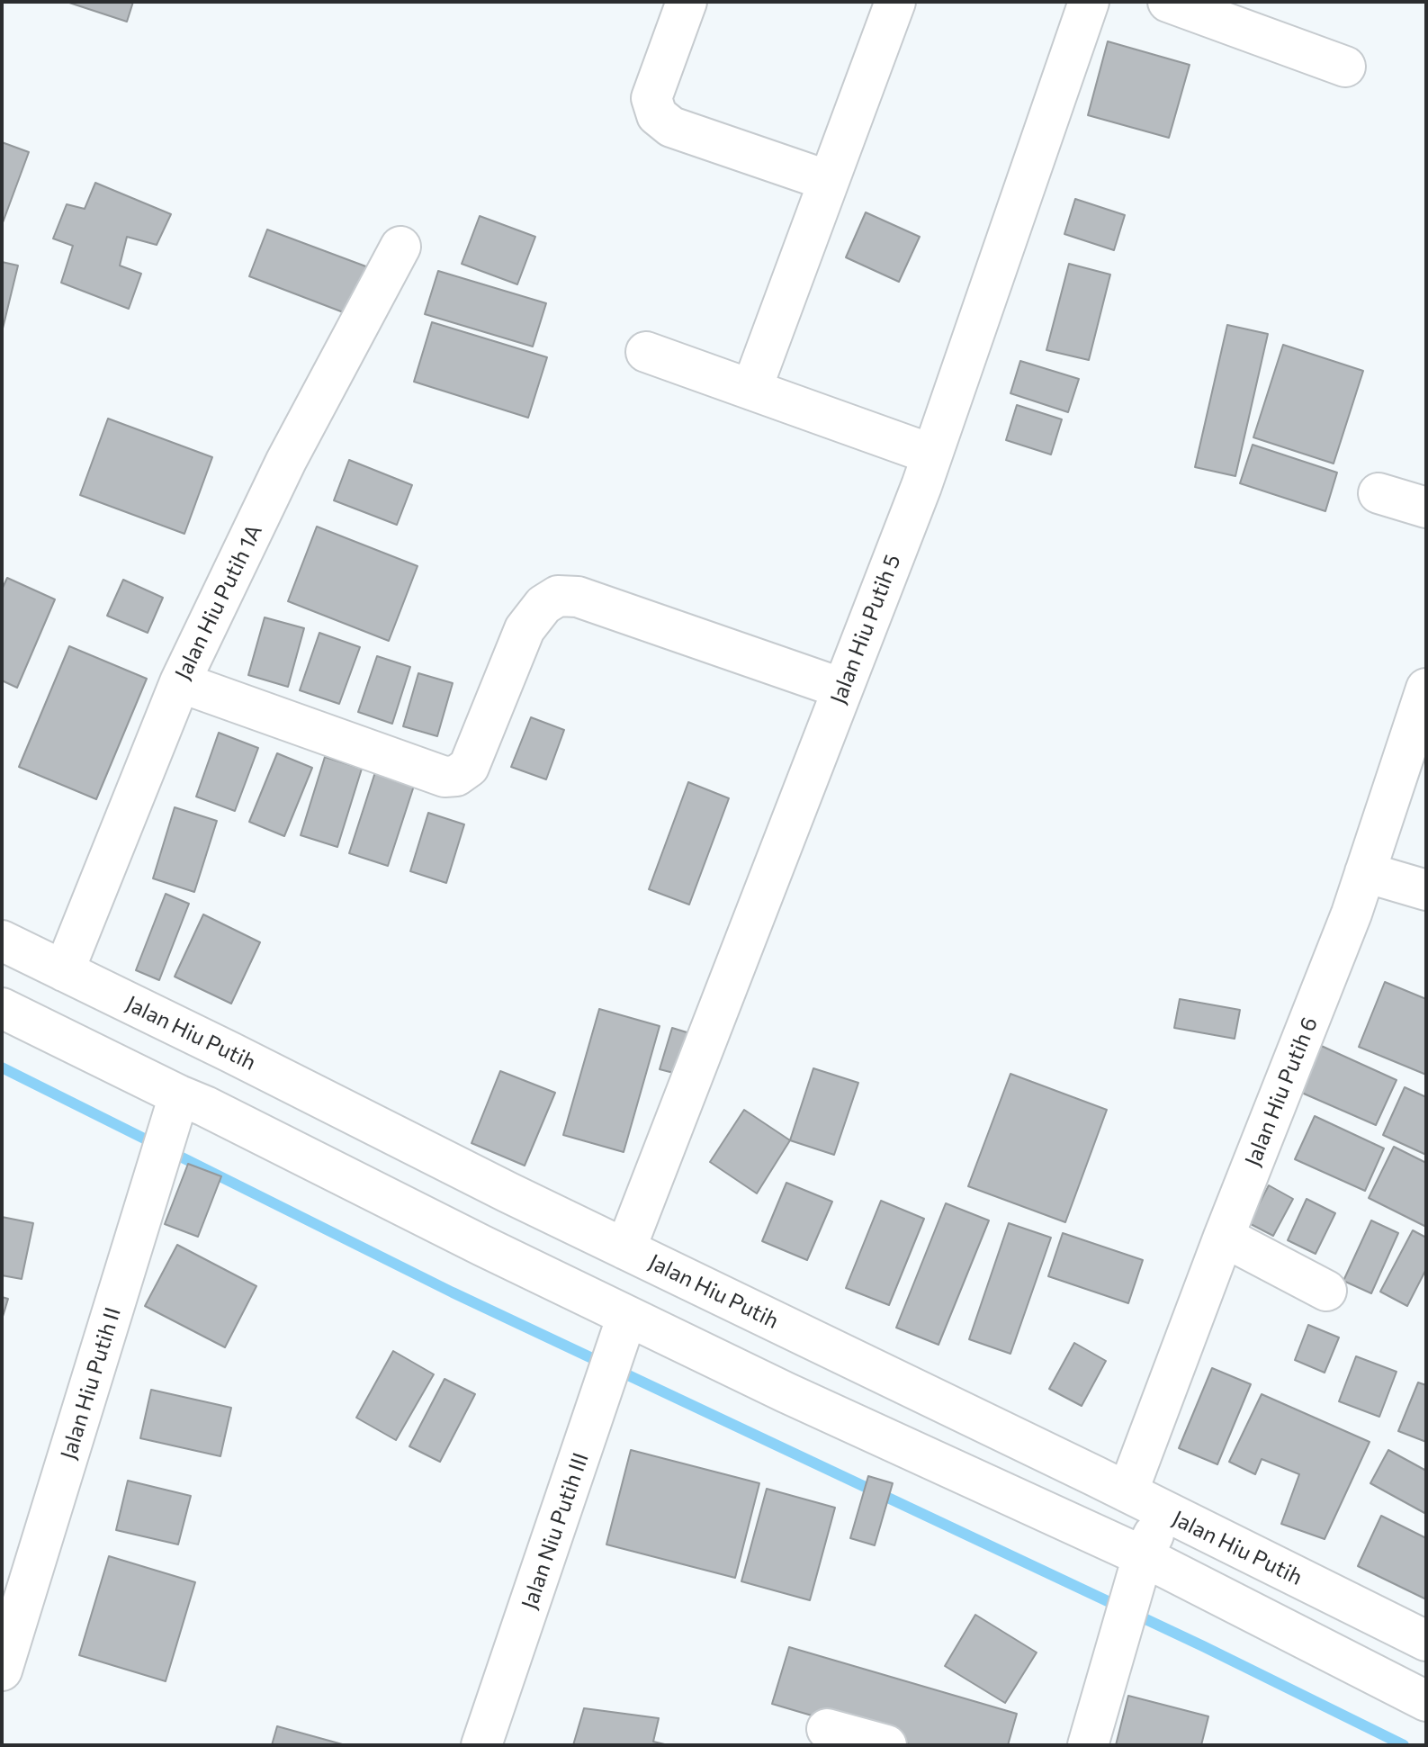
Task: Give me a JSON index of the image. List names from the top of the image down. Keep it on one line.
{"streets":{"street":["Jalan Hiu Putih 1A","Jalan Hiu Putih 5","Jalan Hiu Putih","Jalan Hiu Putih 6","Jalan Hiu Putih II","Jalan Niu Putih III"]},"crossings":[["Jalan Hiu Putih 1A","Jalan Hiu Putih"],["Jalan Hiu Putih 5","Jalan Hiu Putih"],["Jalan Hiu Putih","Jalan Hiu Putih 6"]]}
